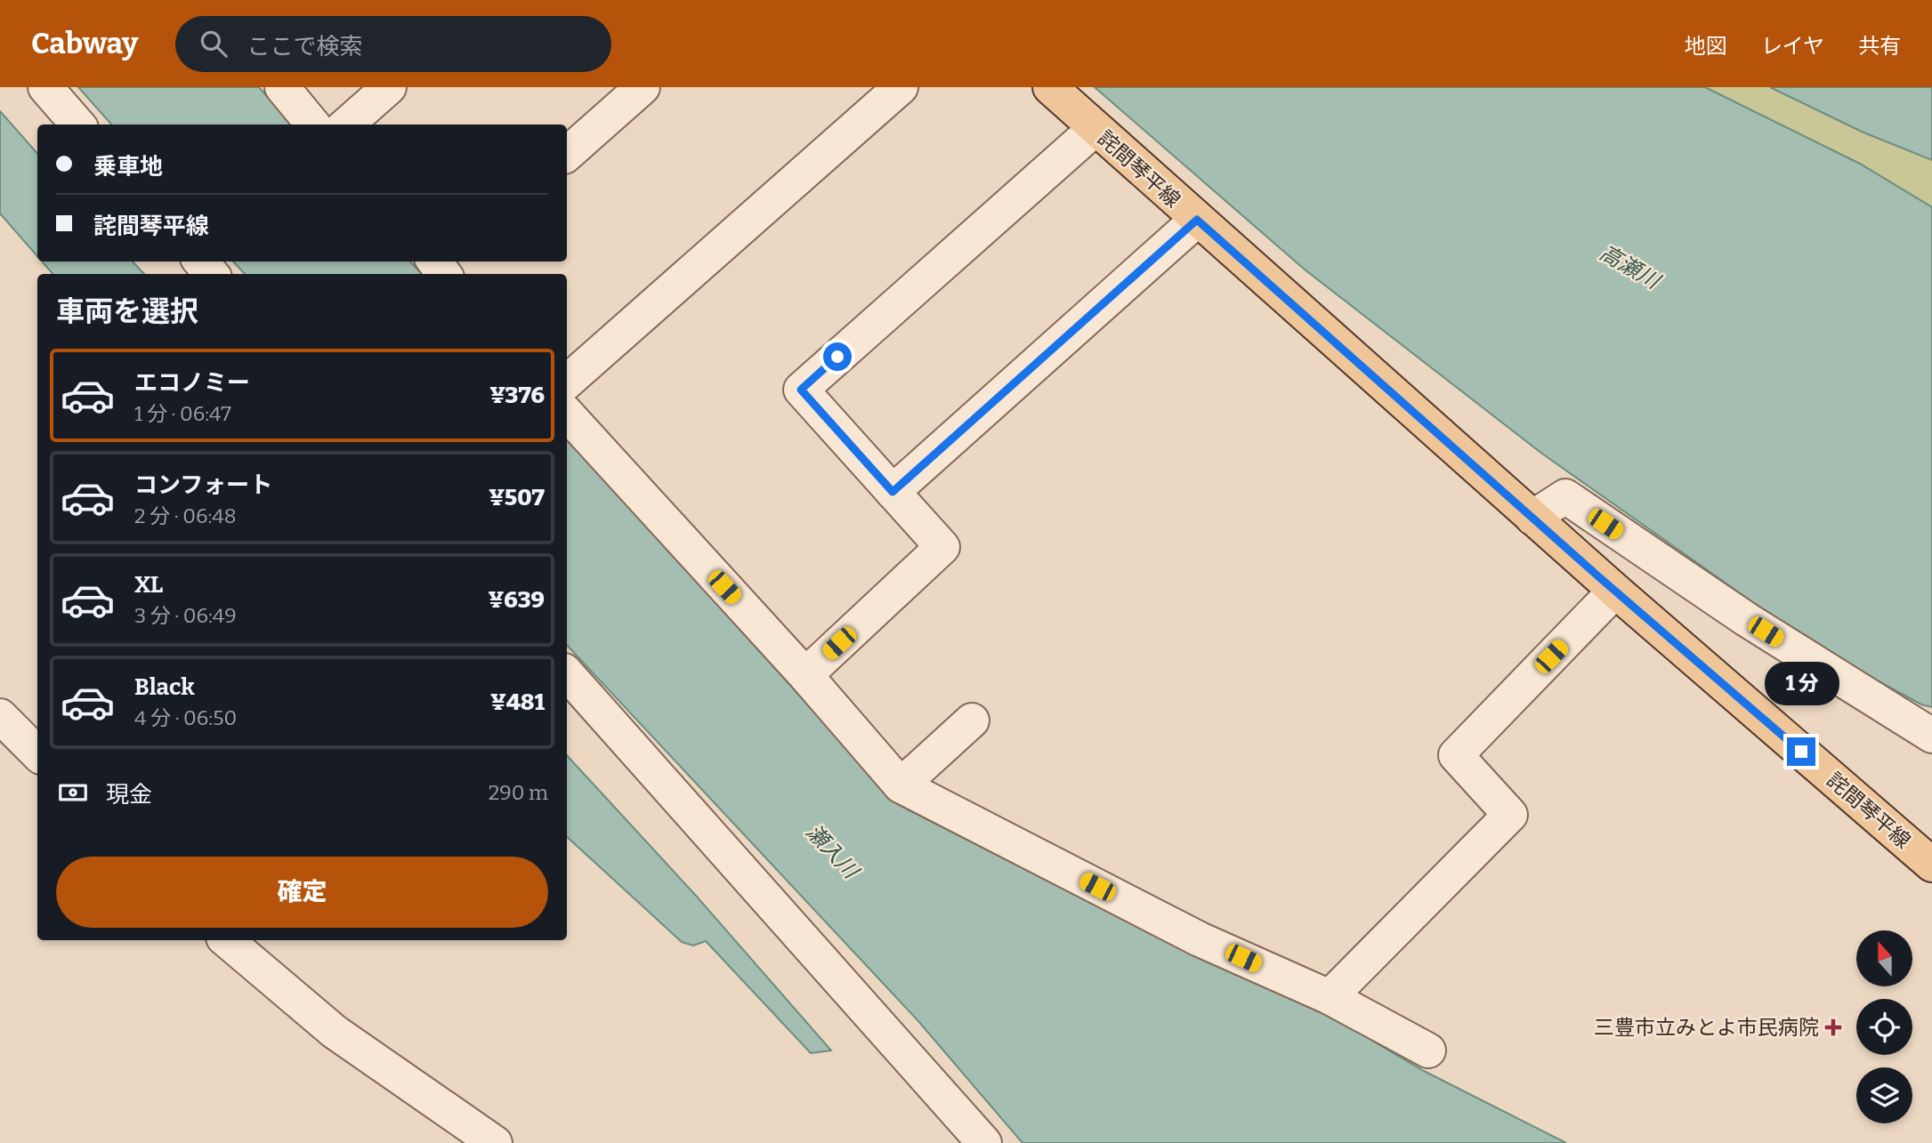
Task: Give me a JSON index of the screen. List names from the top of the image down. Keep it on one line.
{"streets":{"main road":["詫間琴平線"]},"water":["高瀬川","瀬入川"],"places":{"health":["三豊市立みとよ市民病院"]},"north":"top","page":{"header":"Cabway","search":"ここで検索","nav":["地図","レイヤ","共有"],"banner":["乗車地","詫間琴平線"],"heading":"車両を選択","list":[{"name":"エコノミー","note":"1 分 · 06:47","value":"¥376"},{"name":"コンフォート","note":"2 分 · 06:48","value":"¥507"},{"name":"XL","note":"3 分 · 06:49","value":"¥639"},{"name":"Black","note":"4 分 · 06:50","value":"¥481"}],"bubble":"1 分","pay":["現金","290 m"],"buttons":"確定"}}
